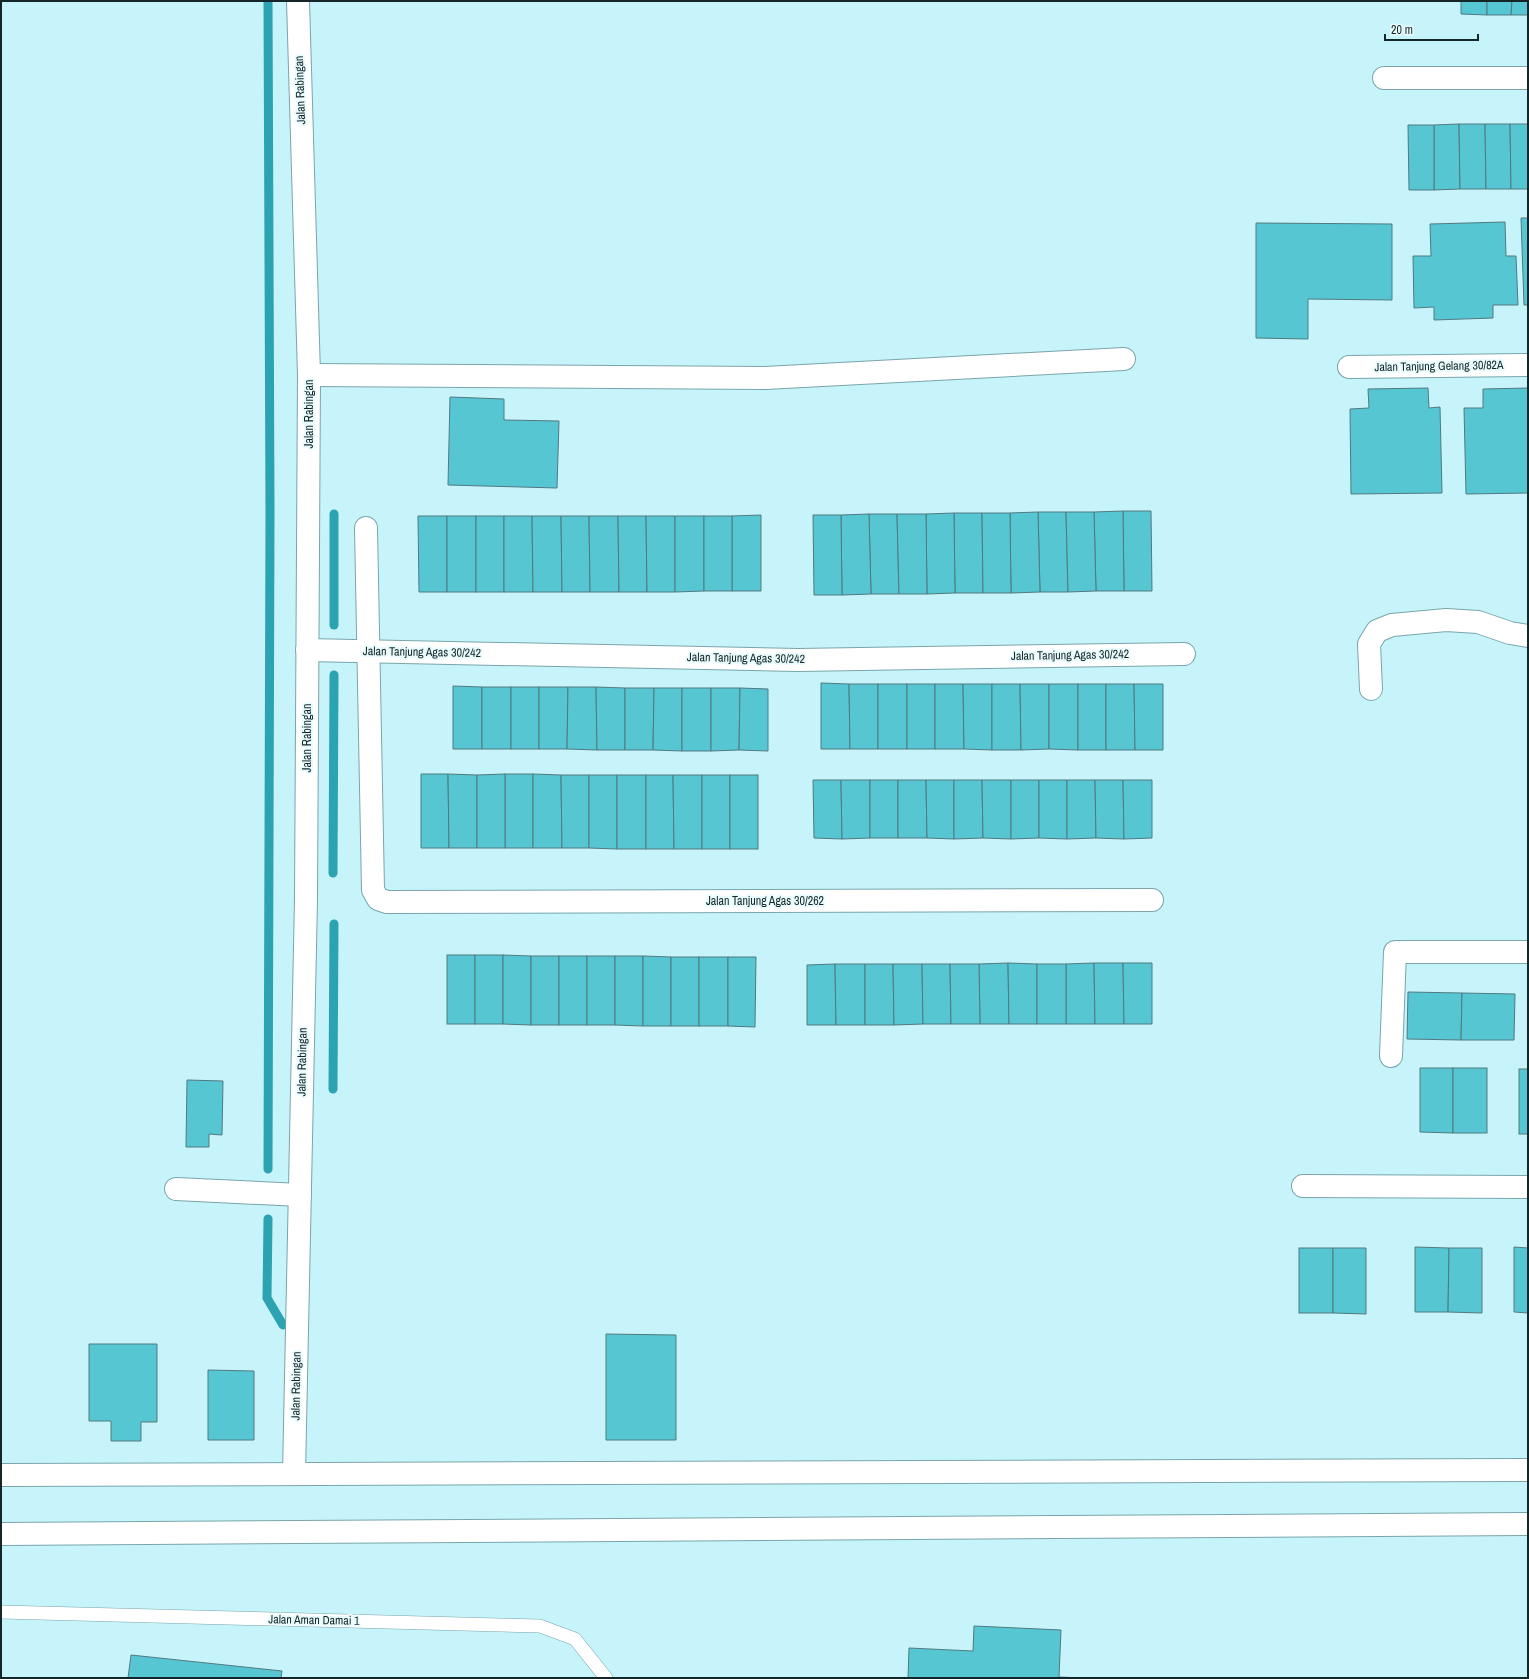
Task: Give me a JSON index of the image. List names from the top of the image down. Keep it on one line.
{"streets":{"street":["Jalan Rabingan","Jalan Tanjung Gelang 30/82A","Jalan Tanjung Agas 30/242","Jalan Tanjung Agas 30/262"],"lane":["Jalan Aman Damai 1"]},"crossings":[["Jalan Rabingan","Jalan Tanjung Agas 30/242"],["Jalan Tanjung Agas 30/242","Jalan Tanjung Agas 30/262"]],"scale_bar":"20 m"}
